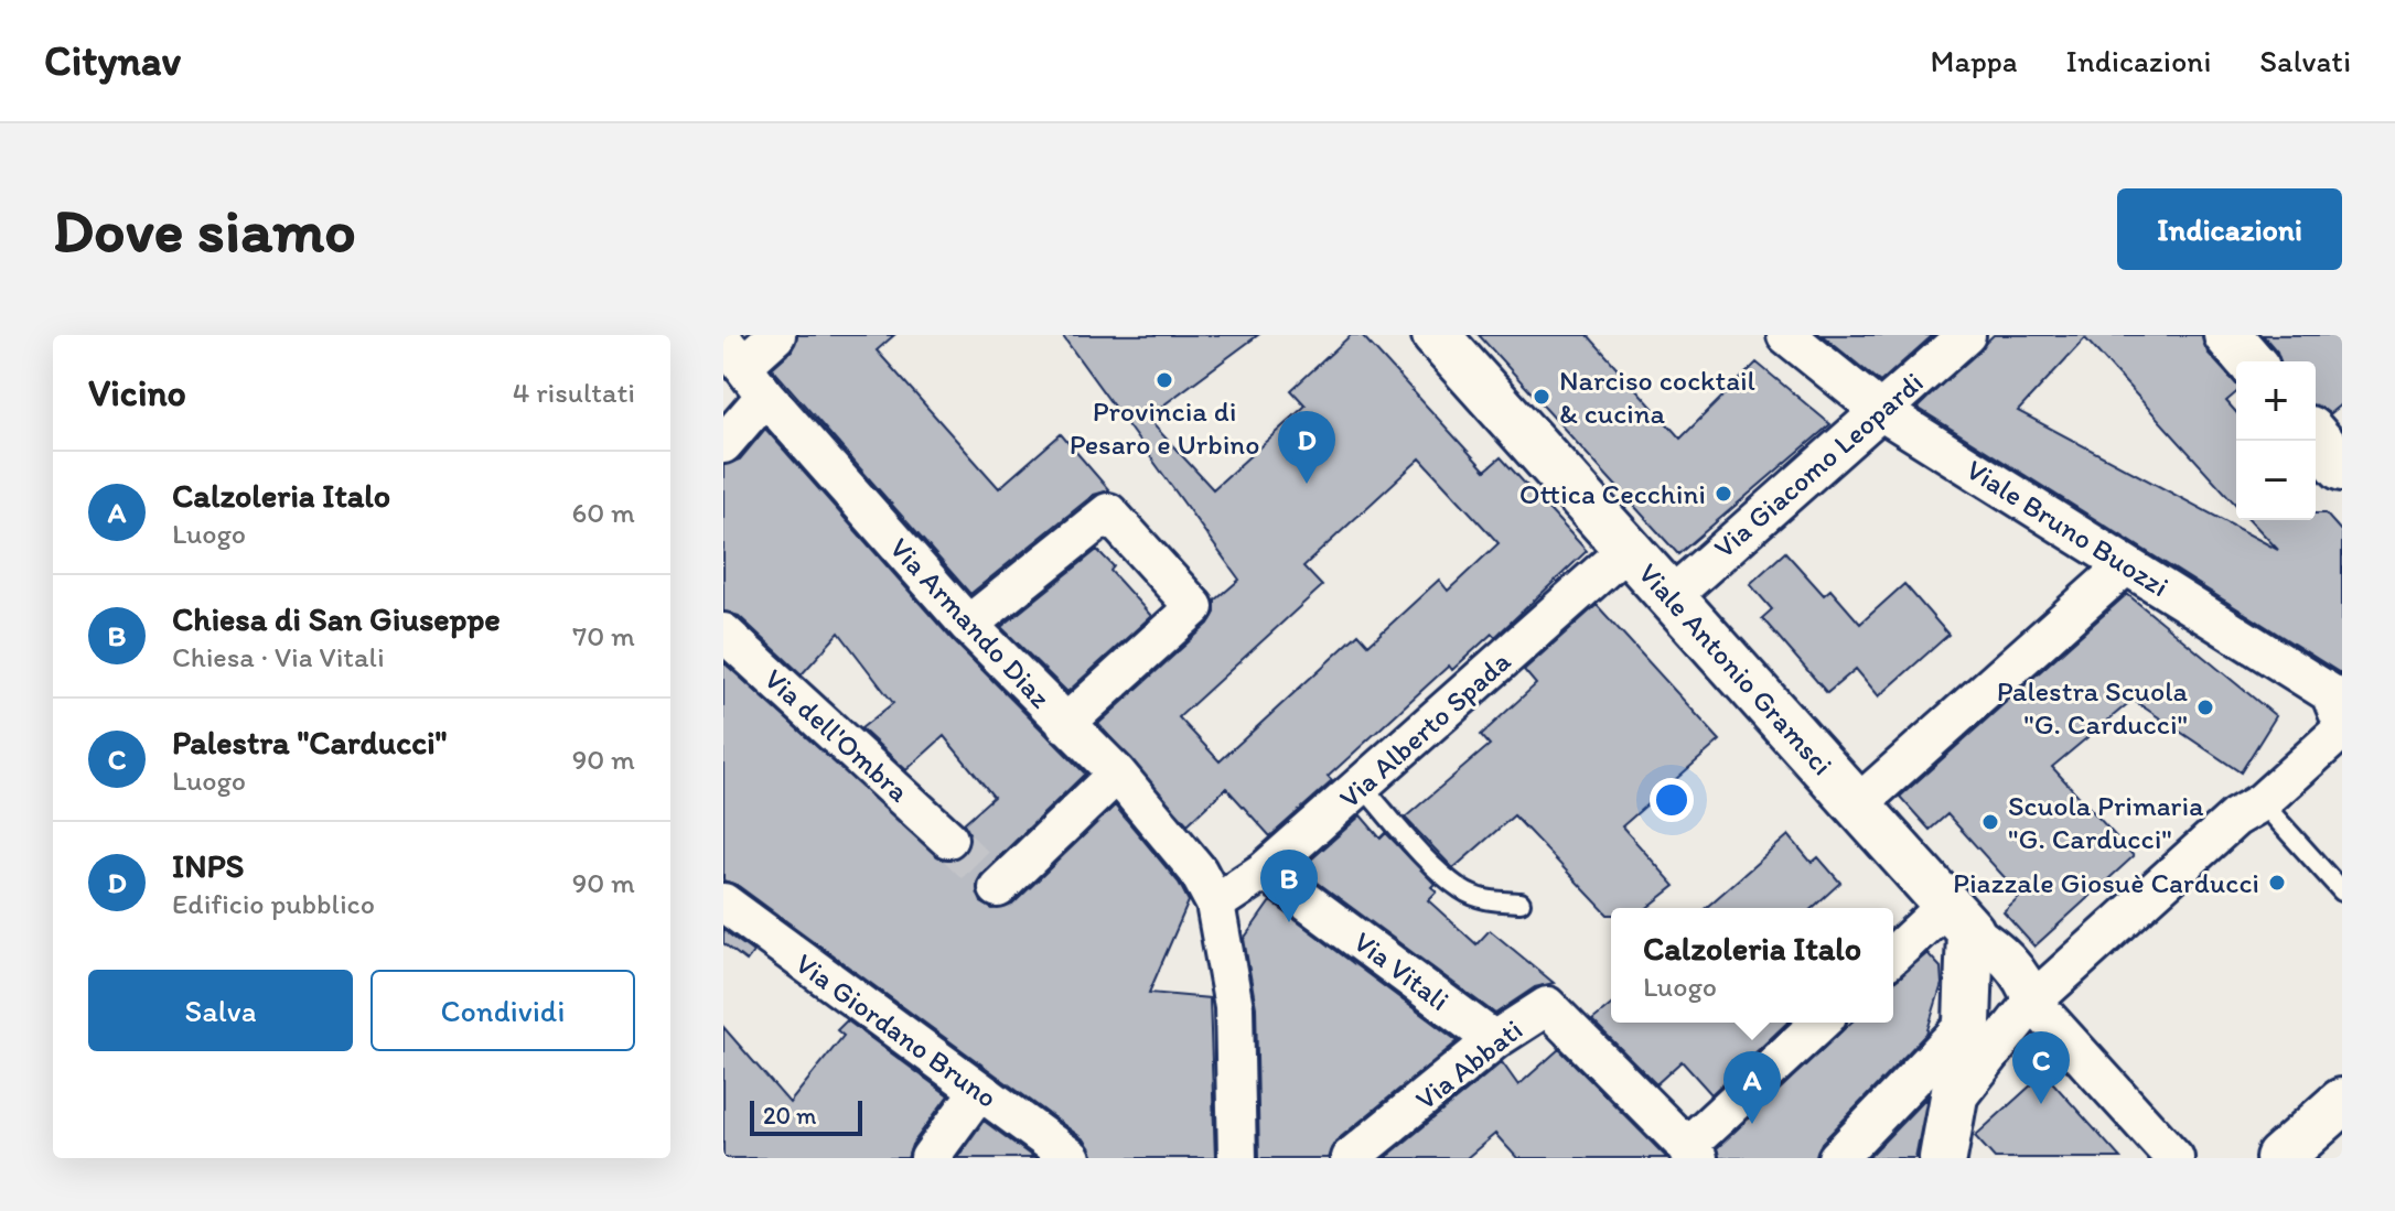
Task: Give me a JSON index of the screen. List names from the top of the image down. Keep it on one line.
{"streets":{"street":["Via Giacomo Leopardi","Viale Bruno Buozzi","Via Armando Diaz","Viale Antonio Gramsci","Via Alberto Spada","Via dell'Ombra","Via Vitali","Via Giordano Bruno","Via Abbati"]},"crossings":[["Via Giacomo Leopardi","Viale Bruno Buozzi"],["Via Giacomo Leopardi","Viale Antonio Gramsci"],["Via Armando Diaz","Via Alberto Spada"],["Viale Antonio Gramsci","Via Alberto Spada"],["Via Alberto Spada","Via Vitali"],["Via Vitali","Via Abbati"]],"places":["Provincia di Pesaro e Urbino","Narciso cocktail & cucina","Ottica Cecchini","Palestra Scuola \"G. Carducci\"","Scuola Primaria \"G. Carducci\"","Piazzale Giosuè Carducci"],"scale_bar":"20 m","page":{"header":"Citynav","nav":["Mappa","Indicazioni","Salvati"],"buttons":["Indicazioni",["Salva","Condividi"]],"title":"Dove siamo","heading":["Vicino","4 risultati"],"map_buttons":["+","−"],"pins":["D","B","C","A"],"list":[{"mark":"A","name":"Calzoleria Italo","note":"Luogo","value":"60 m"},{"mark":"B","name":"Chiesa di San Giuseppe","note":"Chiesa · Via Vitali","value":"70 m"},{"mark":"C","name":"Palestra \"Carducci\"","note":"Luogo","value":"90 m"},{"mark":"D","name":"INPS","note":"Edificio pubblico","value":"90 m"}],"popup":["Calzoleria Italo","Luogo"],"scale":"20 m"}}
